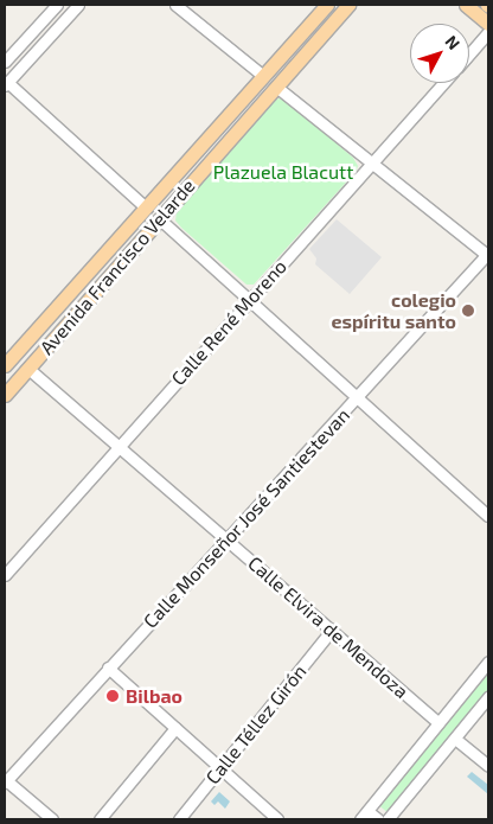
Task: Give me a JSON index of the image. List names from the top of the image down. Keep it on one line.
{"streets":{"main road":["Avenida Francisco Velarde"],"street":["Calle René Moreno","Calle Monseñor José Santiestevan","Calle Elvira de Mendoza","Calle Téllez Girón"]},"crossings":[["Avenida Francisco Velarde","Calle Elvira de Mendoza"],["Calle René Moreno","Calle Elvira de Mendoza"],["Calle Monseñor José Santiestevan","Calle Elvira de Mendoza"],["Calle Elvira de Mendoza","Calle Téllez Girón"]],"parks":["Plazuela Blacutt"],"places":["colegio espíritu santo","Bilbao"],"north":"top right"}
